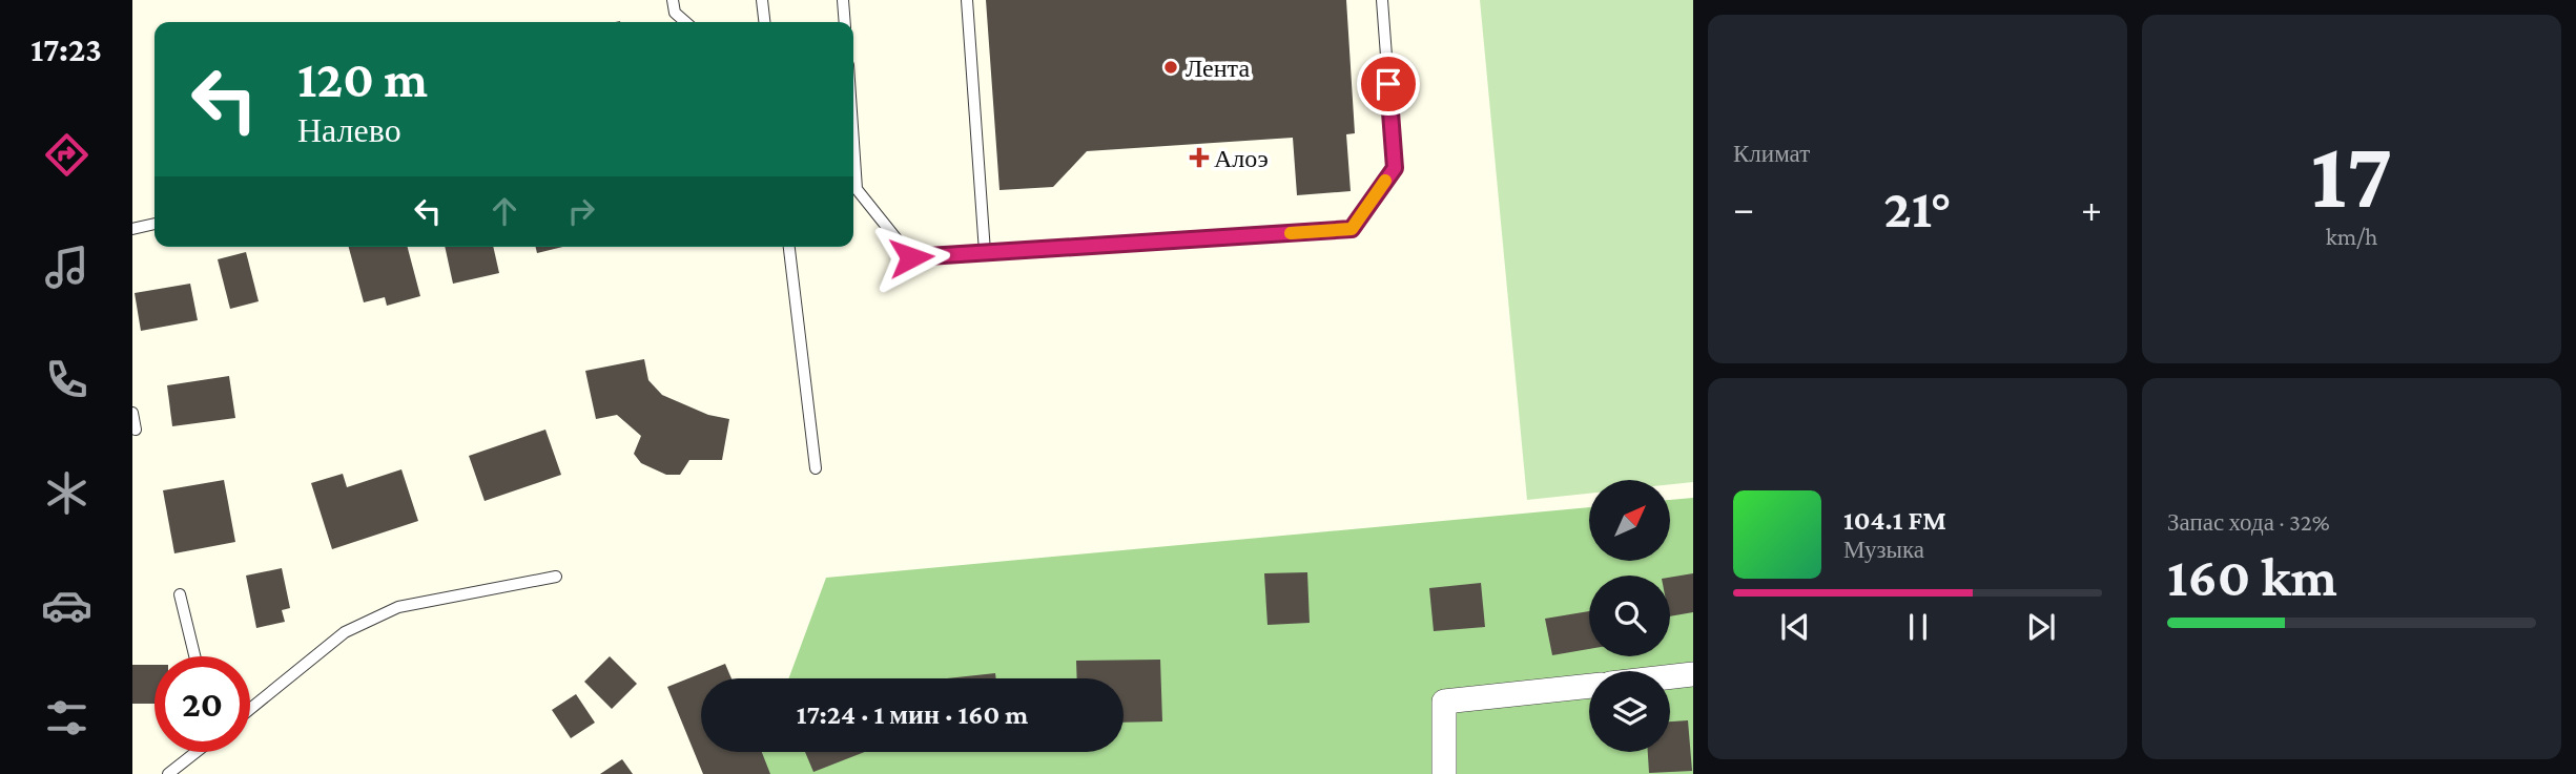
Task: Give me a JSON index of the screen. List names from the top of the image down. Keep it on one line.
{"places":{"other":["Лента"],"health":["Алоэ"]},"north":"top right","page":{"tabs":"17:23","tile":["Климат",["17","km/h"],["Запас хода · 32%","160 km"]],"turn":["120 m","Налево"],"heat":["−","21°","+"],"song":["104.1 FM","Музыка"],"limit":"20","trip":"17:24 · 1 мин · 160 m"}}
